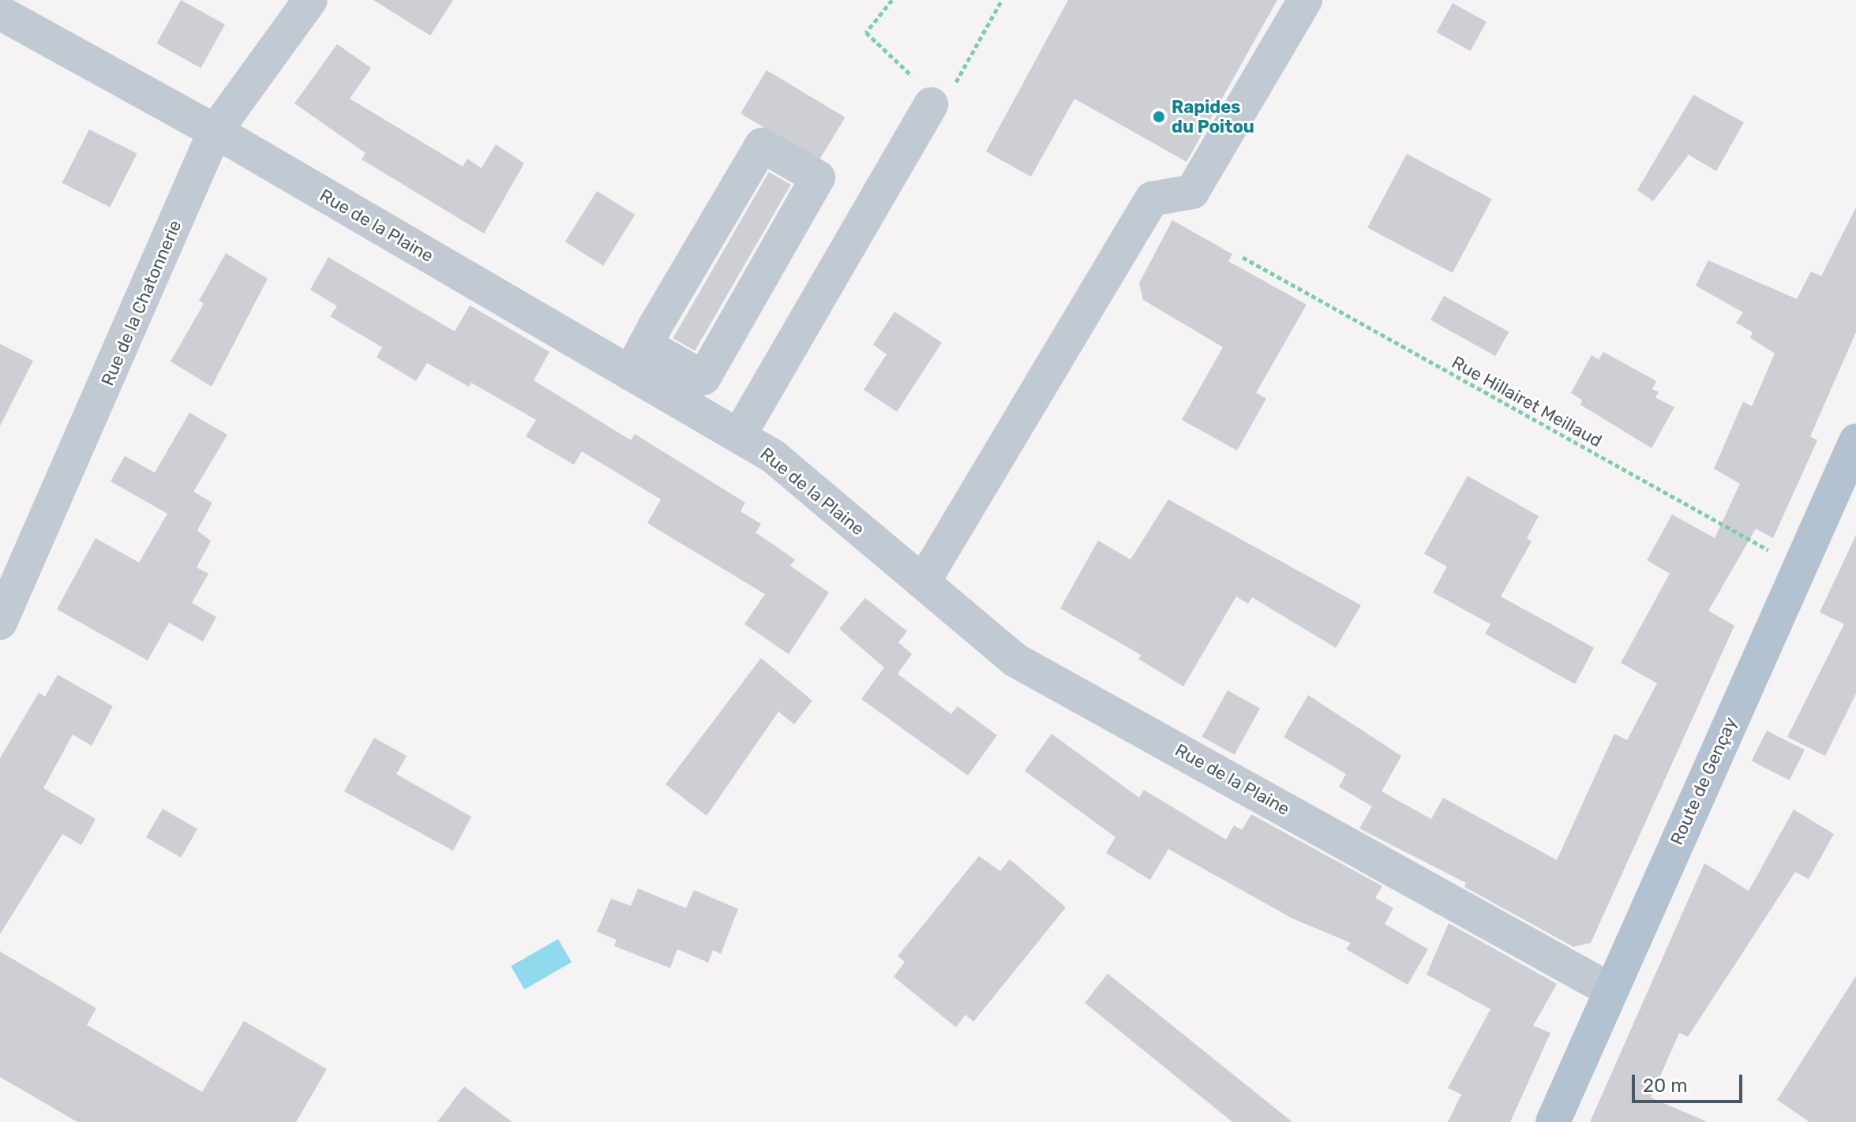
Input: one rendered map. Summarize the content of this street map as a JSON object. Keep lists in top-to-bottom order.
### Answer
{
  "streets": {
    "main road": ["Route de Gençay"],
    "street": ["Rue de la Plaine", "Rue de la Chatonnerie"],
    "path": ["Rue Hillairet Meillaud"]
  },
  "crossings": [
    ["Rue de la Plaine", "Rue de la Chatonnerie"],
    ["Rue de la Plaine", "Route de Gençay"],
    ["Rue Hillairet Meillaud", "Route de Gençay"]
  ],
  "places": ["Rapides du Poitou"],
  "scale_bar": "20 m"
}
